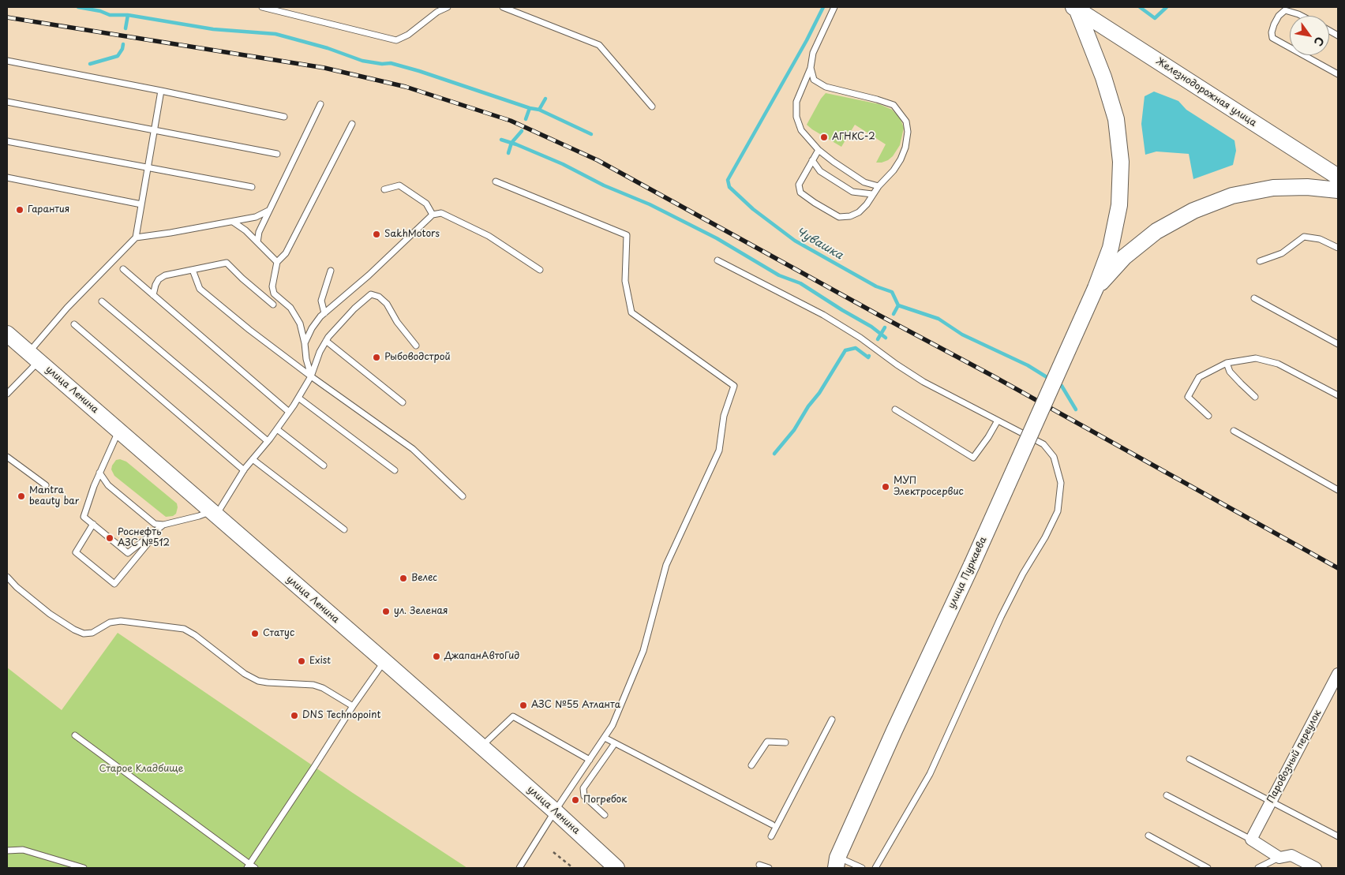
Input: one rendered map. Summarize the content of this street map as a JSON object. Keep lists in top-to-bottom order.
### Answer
{
  "streets": {
    "main road": ["Железнодорожная улица", "улица Ленина", "улица Пуркаева"],
    "street": ["Паровозный переулок"]
  },
  "water": ["Чувашка"],
  "parks": ["Старое Кладбище"],
  "places": [
    "АГНКС-2",
    "Гарантия",
    "SakhMotors",
    "Рыбоводстрой",
    "МУП Электросервис",
    "Mantra beauty bar",
    "Роснефть АЗС №512",
    "Велес",
    "ул. Зеленая",
    "Статус",
    "ДжапанАвтоГид",
    "Exist",
    "АЗС №55 Атланта",
    "DNS Technopoint",
    "Погребок"
  ],
  "north": "bottom right"
}
